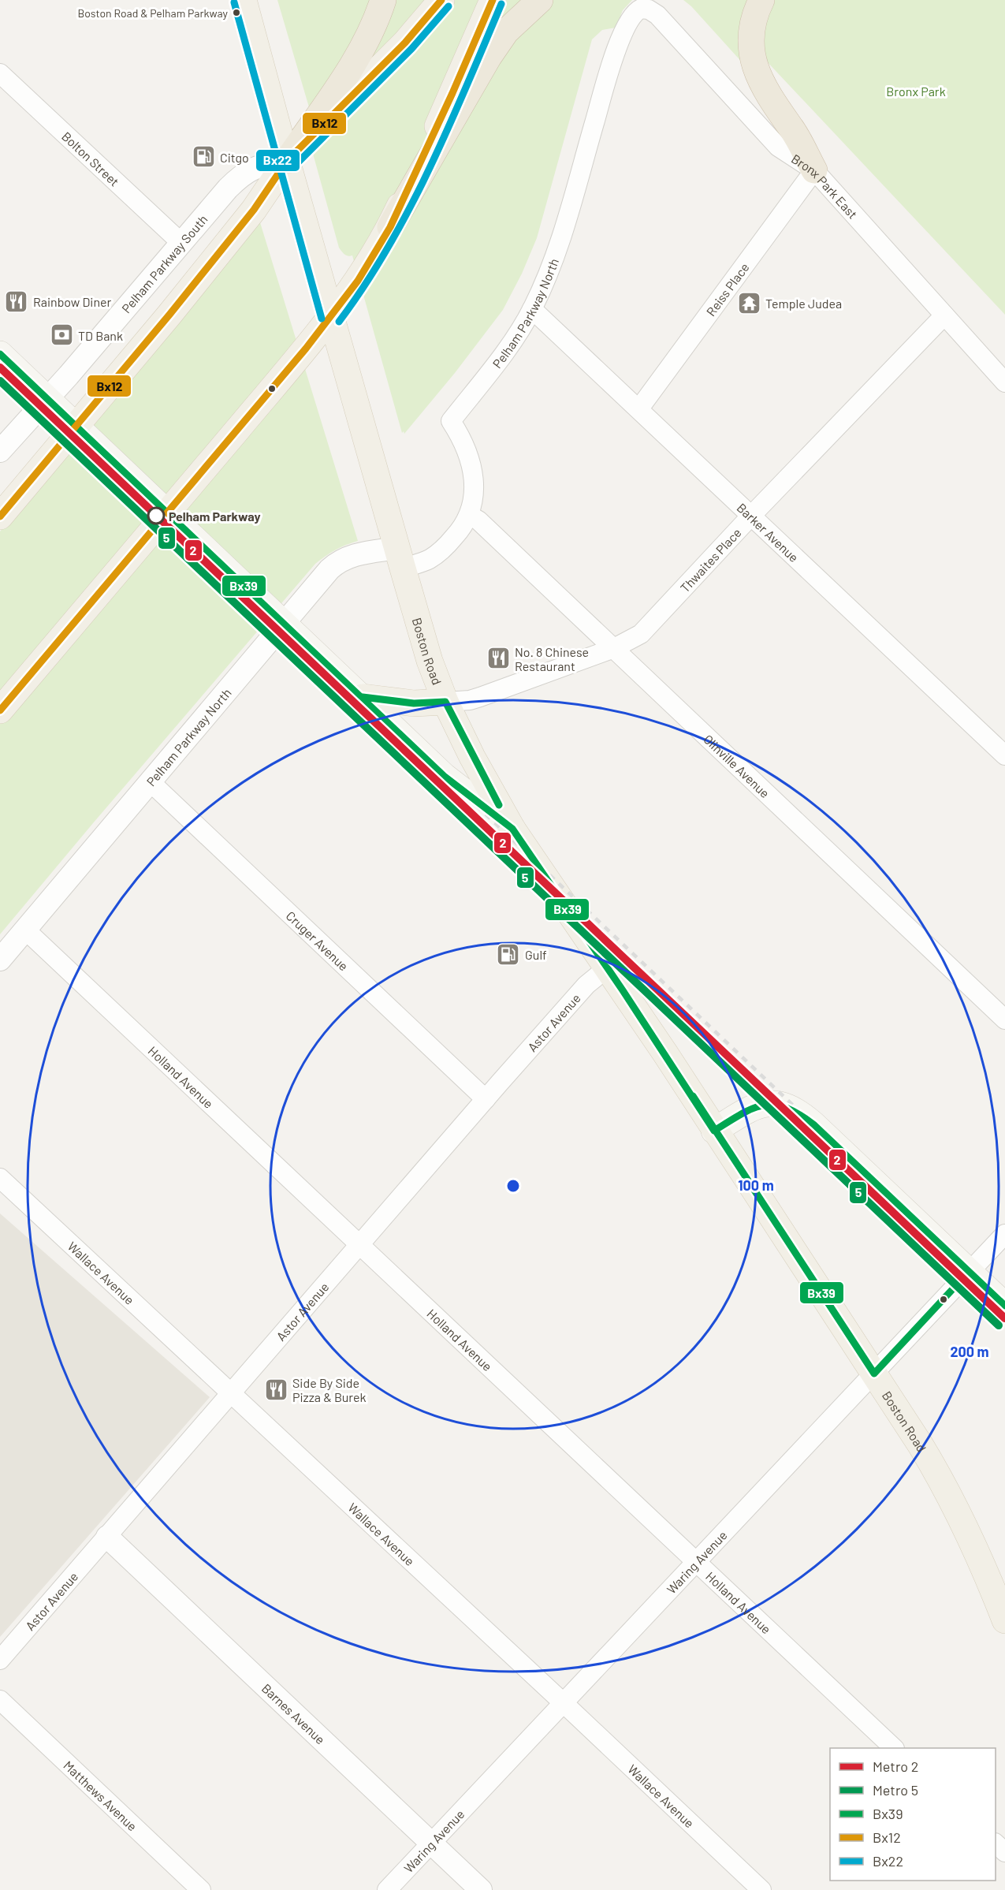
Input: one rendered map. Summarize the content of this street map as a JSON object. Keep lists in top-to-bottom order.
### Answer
{
  "streets": {
    "main road": ["Boston Road"],
    "street": [
      "Bolton Street",
      "Bronx Park East",
      "Pelham Parkway South",
      "Reiss Place",
      "Pelham Parkway North",
      "Barker Avenue",
      "Thwaites Place",
      "Olinville Avenue",
      "Cruger Avenue",
      "Astor Avenue",
      "Holland Avenue",
      "Wallace Avenue",
      "Waring Avenue",
      "Barnes Avenue",
      "Matthews Avenue"
    ]
  },
  "crossings": [
    ["Bolton Street", "Pelham Parkway South"],
    ["Bronx Park East", "Reiss Place"],
    ["Bronx Park East", "Pelham Parkway North"],
    ["Bronx Park East", "Thwaites Place"],
    ["Pelham Parkway South", "Boston Road"],
    ["Reiss Place", "Barker Avenue"],
    ["Pelham Parkway North", "Barker Avenue"],
    ["Pelham Parkway North", "Boston Road"],
    ["Pelham Parkway North", "Olinville Avenue"],
    ["Pelham Parkway North", "Cruger Avenue"],
    ["Pelham Parkway North", "Holland Avenue"],
    ["Barker Avenue", "Thwaites Place"],
    ["Thwaites Place", "Boston Road"],
    ["Thwaites Place", "Olinville Avenue"],
    ["Boston Road", "Astor Avenue"],
    ["Boston Road", "Waring Avenue"],
    ["Cruger Avenue", "Astor Avenue"],
    ["Astor Avenue", "Holland Avenue"],
    ["Astor Avenue", "Wallace Avenue"],
    ["Astor Avenue", "Barnes Avenue"],
    ["Holland Avenue", "Waring Avenue"],
    ["Wallace Avenue", "Waring Avenue"],
    ["Waring Avenue", "Barnes Avenue"]
  ],
  "parks": ["Bronx Park"],
  "places": {
    "other": ["Boston Road & Pelham Parkway", "Pelham Parkway"],
    "fuel station": ["Citgo", "Gulf"],
    "restaurant": ["Rainbow Diner", "No. 8 Chinese Restaurant", "Side By Side Pizza & Burek"],
    "temple": ["Temple Judea"],
    "bank": ["TD Bank"]
  },
  "lines": [
    "transit line Bx12",
    "transit line Bx22",
    "transit line Bx39",
    "metro line 2",
    "metro line 5"
  ],
  "legend": [
    "Metro 2",
    "Metro 5",
    "Bx39",
    "Bx12",
    "Bx22"
  ],
  "rings": ["100 m", "200 m"]
}
